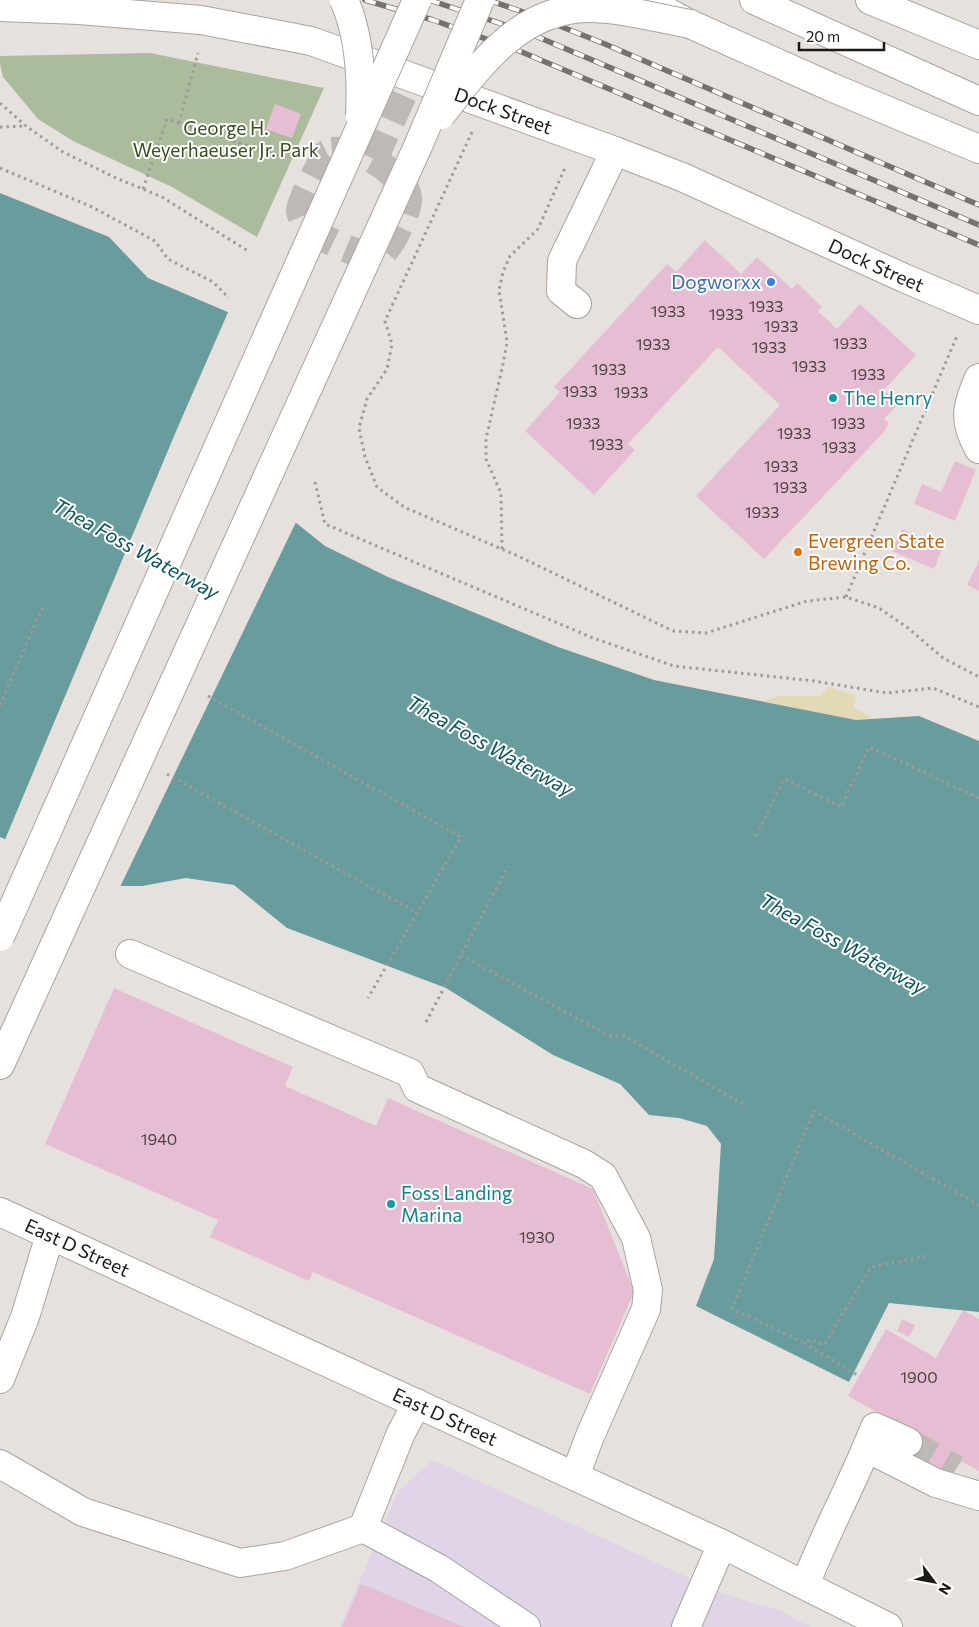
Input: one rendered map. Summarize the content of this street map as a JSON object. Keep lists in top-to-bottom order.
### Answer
{
  "streets": {
    "main road": ["Dock Street", "East D Street"]
  },
  "water": ["Thea Foss Waterway"],
  "parks": ["George H. Weyerhaeuser Jr. Park"],
  "places": [
    "Dogworxx",
    "The Henry",
    "Evergreen State Brewing Co.",
    "Foss Landing Marina"
  ],
  "house_numbers": [
    "1933",
    "1933",
    "1933",
    "1933",
    "1933",
    "1933",
    "1933",
    "1933",
    "1933",
    "1933",
    "1933",
    "1933",
    "1933",
    "1933",
    "1933",
    "1933",
    "1933",
    "1933",
    "1933",
    "1933",
    "1940",
    "1930",
    "1900"
  ],
  "scale_bar": "20 m",
  "north": "bottom right"
}
